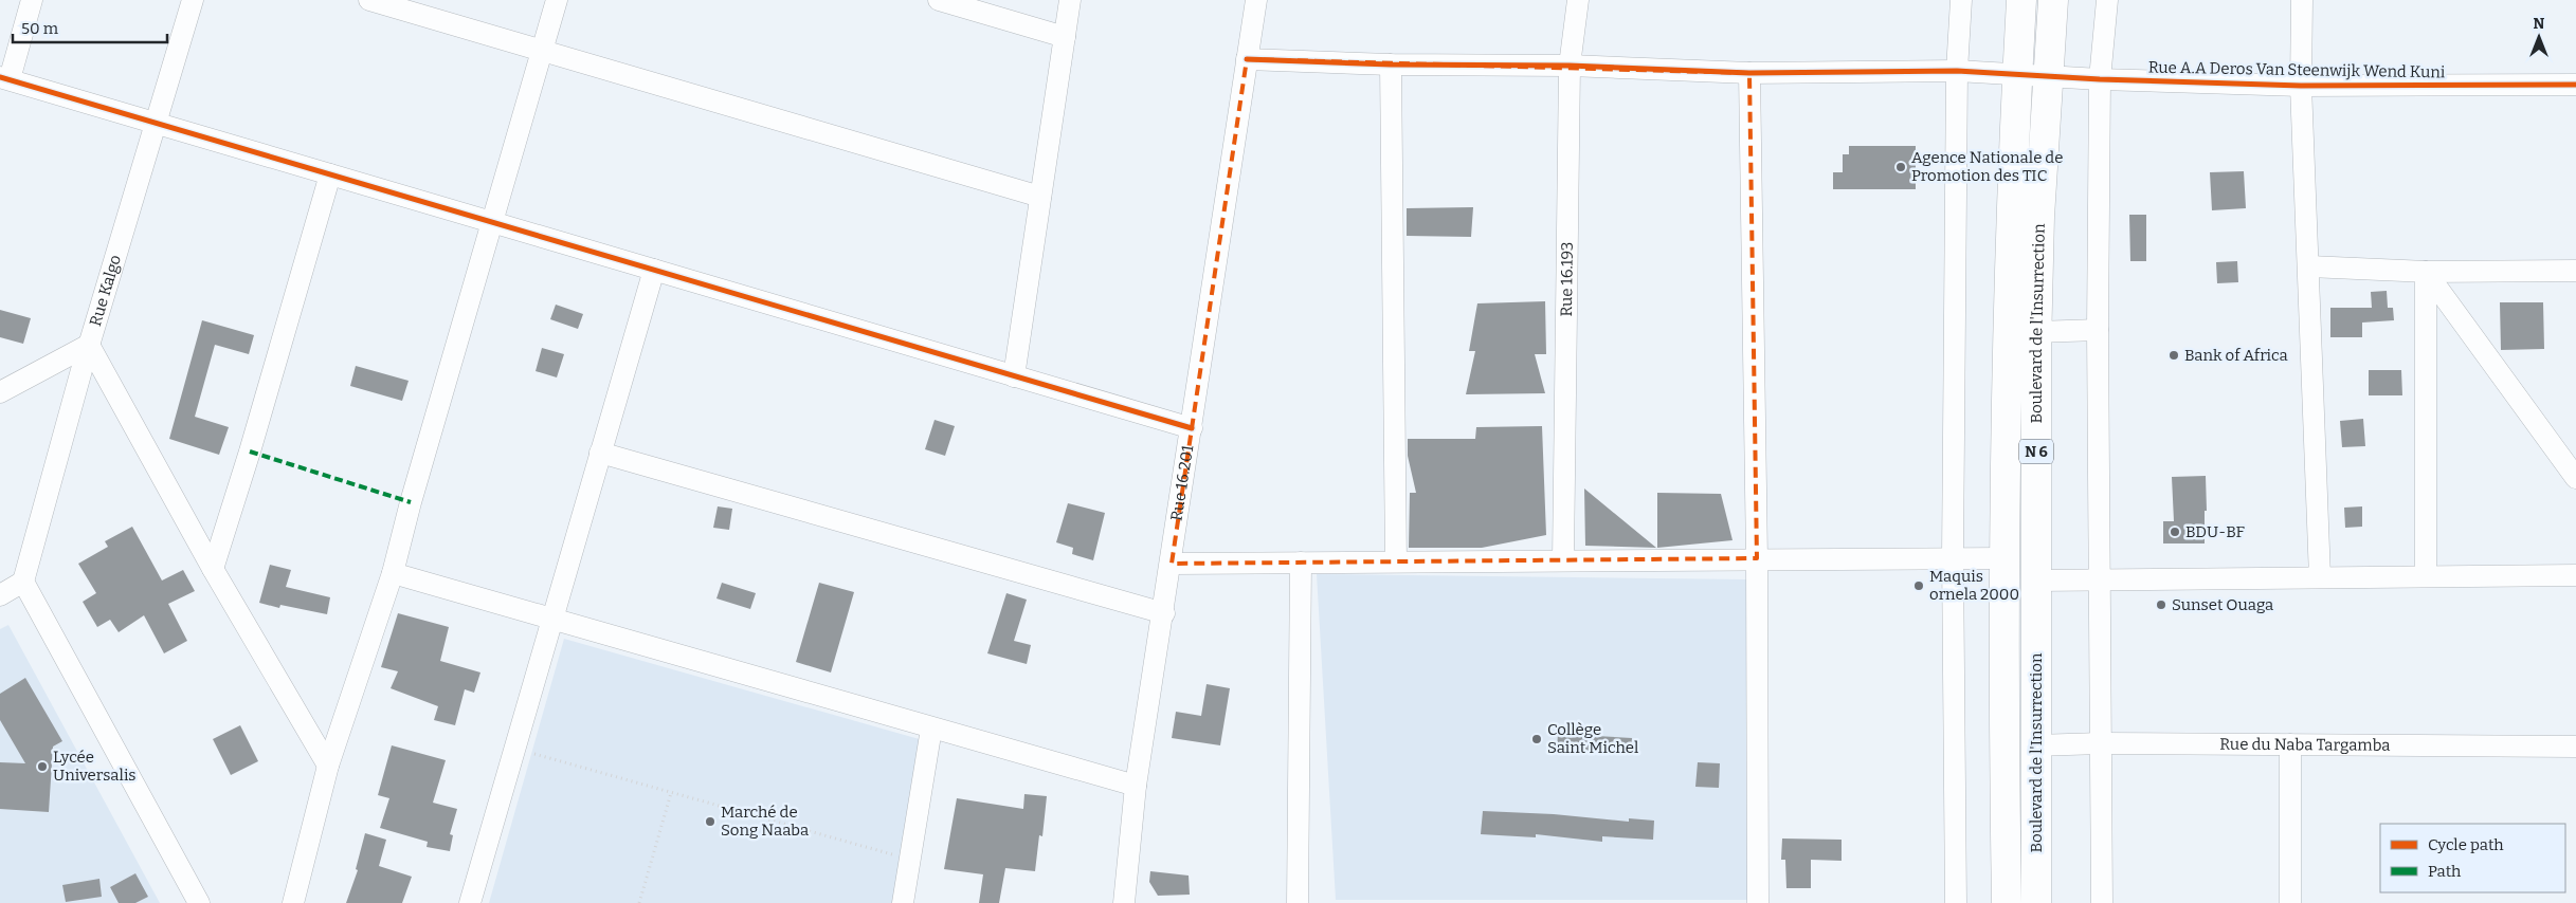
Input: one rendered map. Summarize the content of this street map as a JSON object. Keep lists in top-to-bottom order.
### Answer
{
  "streets": {
    "main road": ["Boulevard de l'Insurrection", "N 6"],
    "street": [
      "Rue A.A Deros Van Steenwijk Wend Kuni",
      "Rue 16.193",
      "Rue Kalgo",
      "Rue 16.201",
      "Rue du Naba Targamba"
    ]
  },
  "crossings": [
    ["Rue A.A Deros Van Steenwijk Wend Kuni", "Rue 16.193"],
    ["Rue A.A Deros Van Steenwijk Wend Kuni", "Boulevard de l'Insurrection"],
    ["Rue A.A Deros Van Steenwijk Wend Kuni", "Rue 16.201"],
    ["Boulevard de l'Insurrection", "Rue du Naba Targamba"]
  ],
  "places": [
    "Agence Nationale de Promotion des TIC",
    "Bank of Africa",
    "BDU-BF",
    "Maquis ornela 2000",
    "Sunset Ouaga",
    "Collège Saint Michel",
    "Lycée Universalis",
    "Marché de Song Naaba"
  ],
  "legend": ["Cycle path", "Path"],
  "scale_bar": "50 m",
  "north": "top"
}
